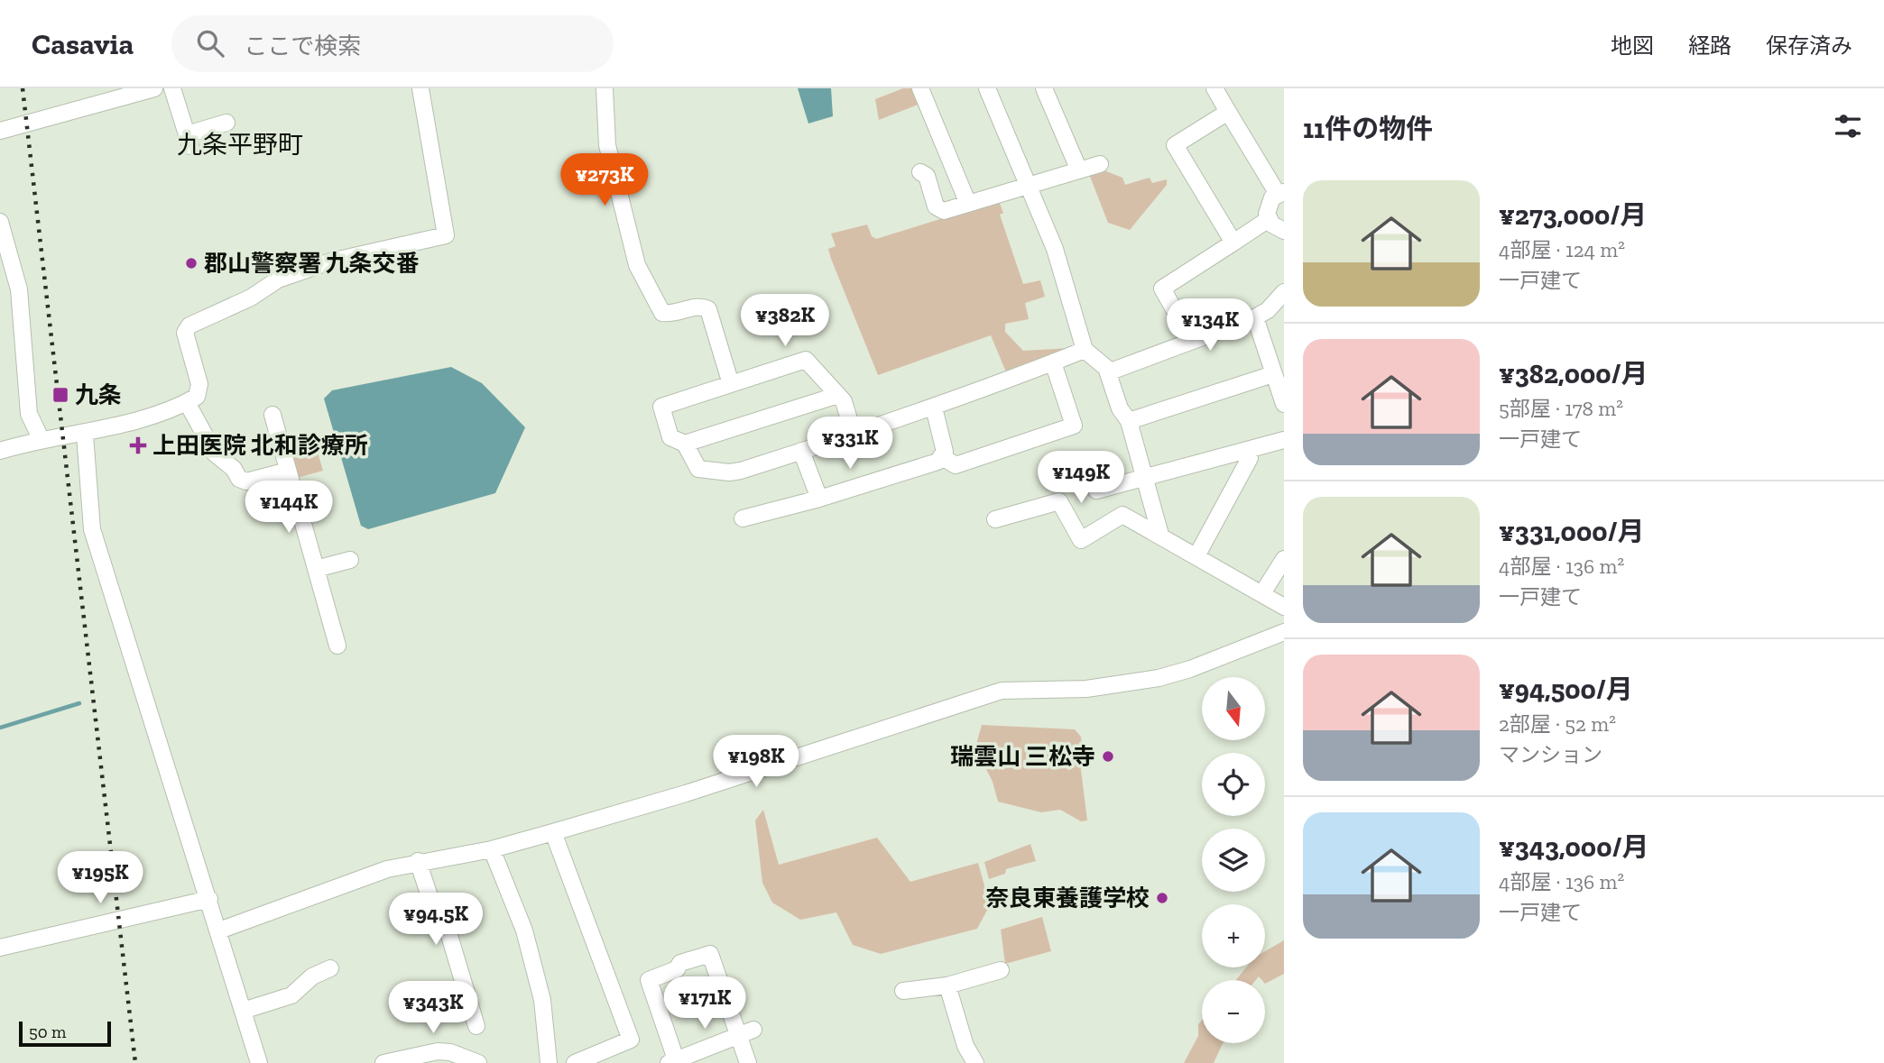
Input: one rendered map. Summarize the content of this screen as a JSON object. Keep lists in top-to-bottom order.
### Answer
{
  "districts": ["九条平野町"],
  "places": {
    "other": ["郡山警察署 九条交番", "瑞雲山 三松寺", "奈良東養護学校"],
    "transit": ["九条"],
    "health": ["上田医院 北和診療所"]
  },
  "scale_bar": "50 m",
  "north": "bottom",
  "page": {
    "header": "Casavia",
    "search": "ここで検索",
    "nav": ["地図", "経路", "保存済み"],
    "heading": "11件の物件",
    "price": [
      "¥273K",
      "¥382K",
      "¥134K",
      "¥331K",
      "¥149K",
      "¥144K",
      "¥198K",
      "¥195K",
      "¥94.5K",
      "¥171K",
      "¥343K"
    ],
    "list": [
      {
        "name": "¥273,000/月",
        "note": "4部屋 · 124 m² · 一戸建て"
      },
      {
        "name": "¥382,000/月",
        "note": "5部屋 · 178 m² · 一戸建て"
      },
      {
        "name": "¥331,000/月",
        "note": "4部屋 · 136 m² · 一戸建て"
      },
      {
        "name": "¥94,500/月",
        "note": "2部屋 · 52 m² · マンション"
      },
      {
        "name": "¥343,000/月",
        "note": "4部屋 · 136 m² · 一戸建て"
      }
    ],
    "map_buttons": ["+", "−"],
    "scale": "50 m"
  }
}
